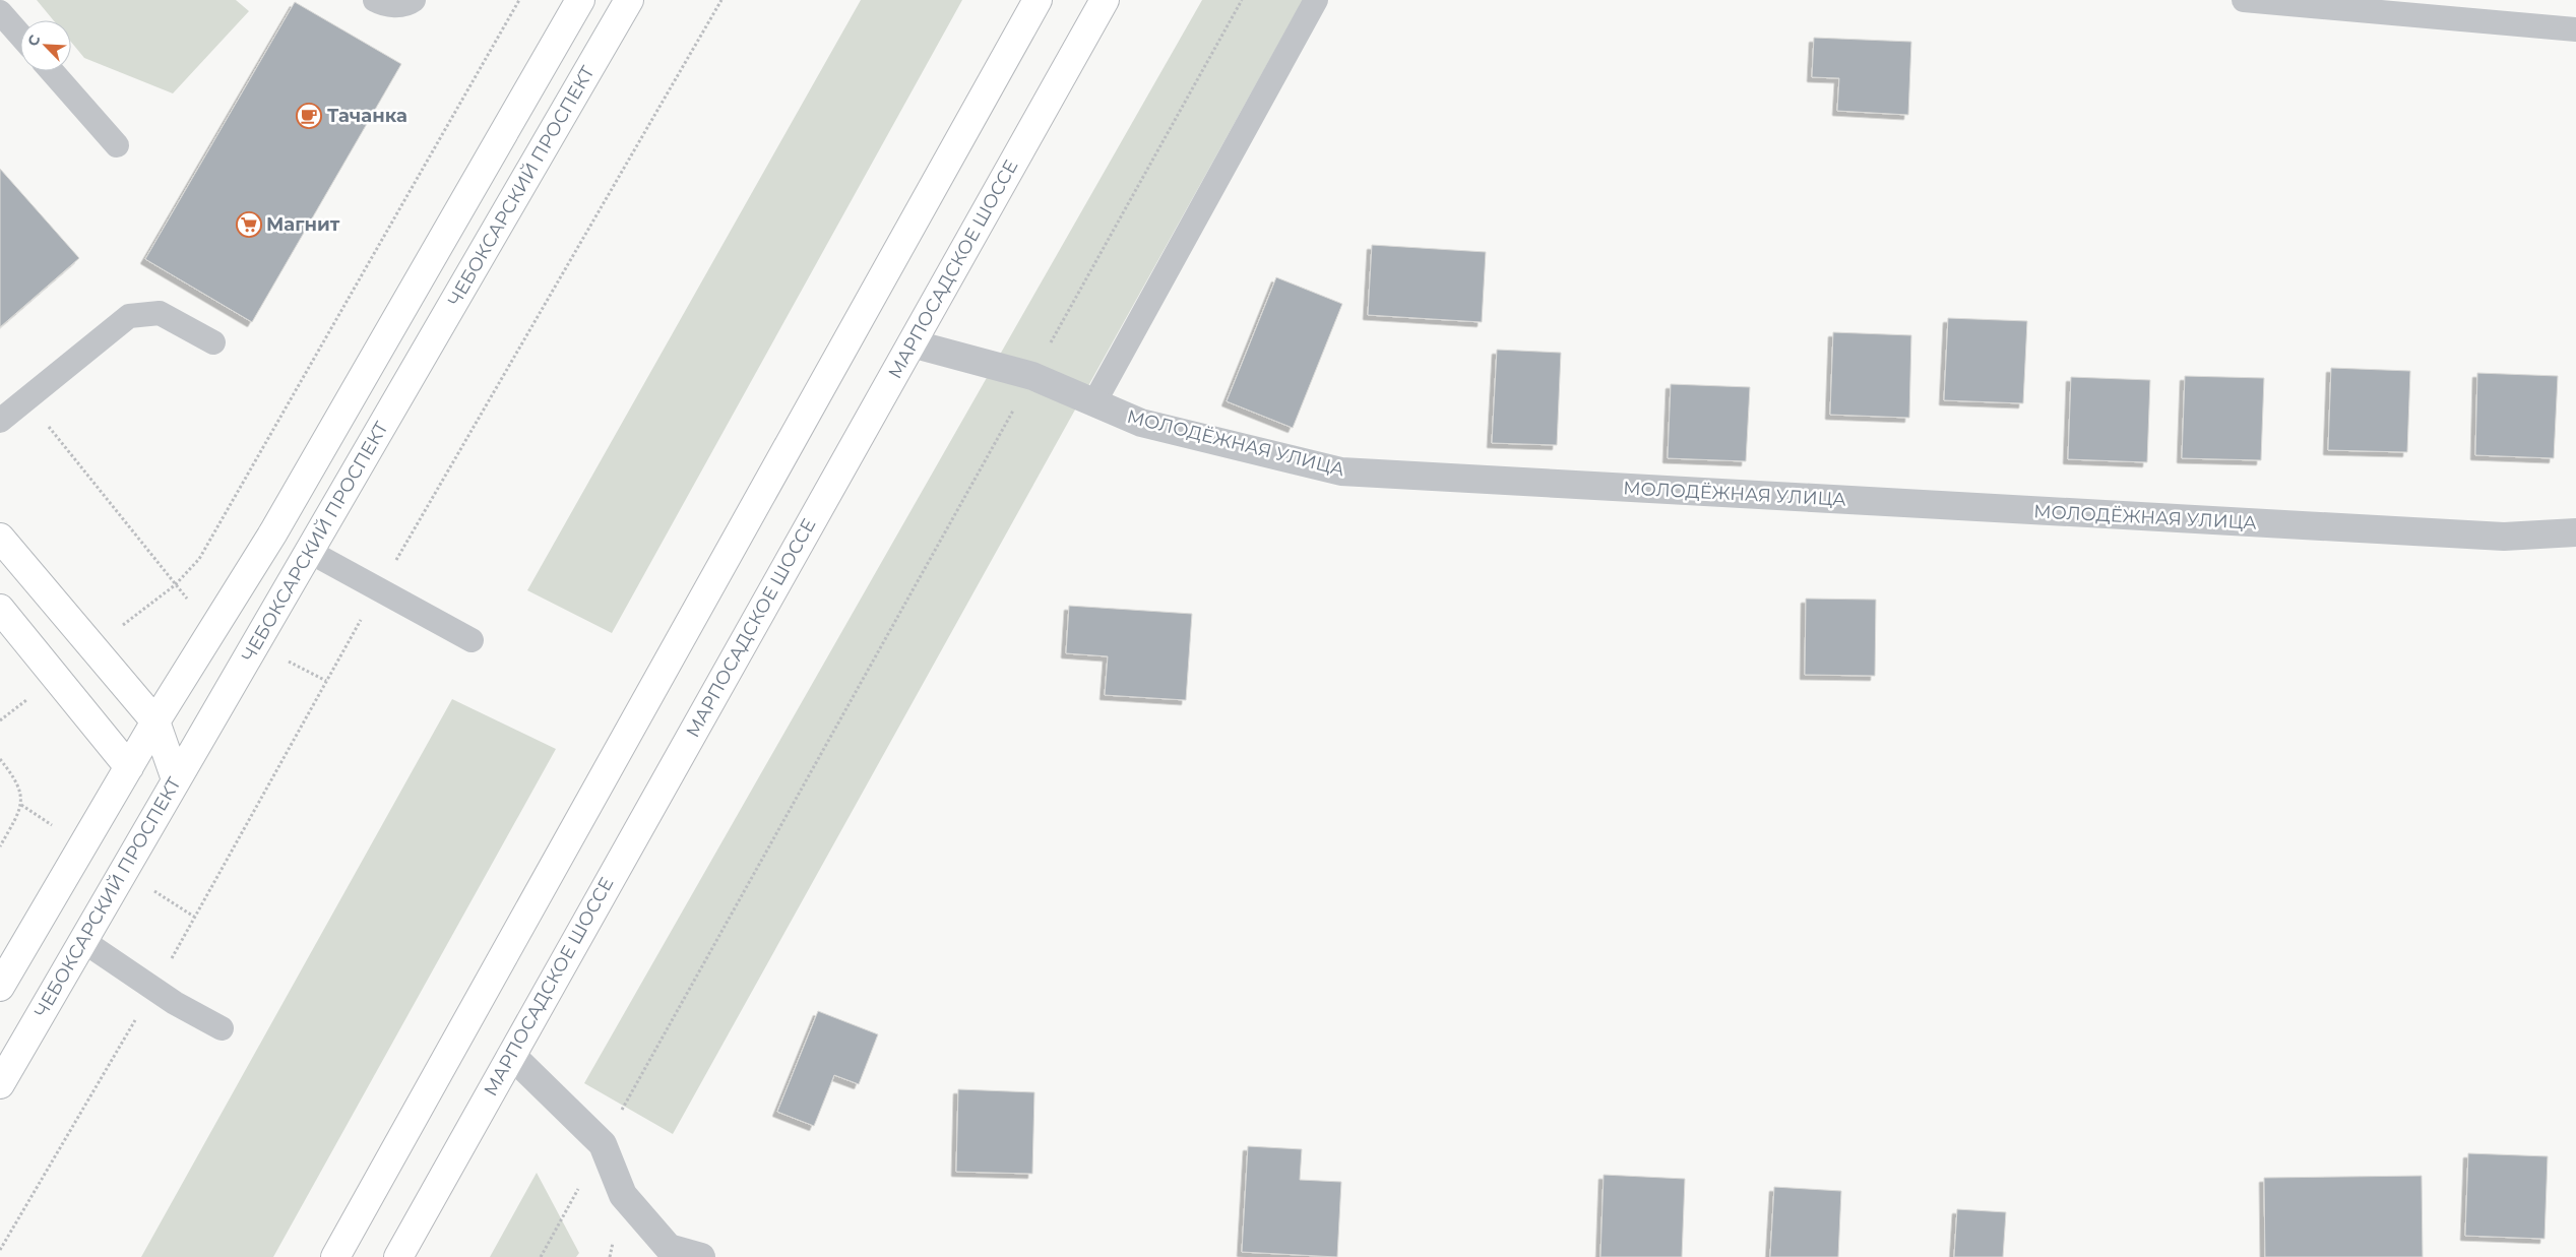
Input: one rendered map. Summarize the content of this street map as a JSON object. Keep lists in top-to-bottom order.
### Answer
{
  "streets": {
    "street": ["ЧЕБОКСАРСКИЙ ПРОСПЕКТ", "МАРПОСАДСКОЕ ШОССЕ", "МОЛОДЁЖНАЯ УЛИЦА"]
  },
  "crossings": [
    ["МАРПОСАДСКОЕ ШОССЕ", "МОЛОДЁЖНАЯ УЛИЦА"]
  ],
  "places": {
    "cafe": ["Тачанка"],
    "supermarket": ["Магнит"]
  },
  "north": "top left"
}
